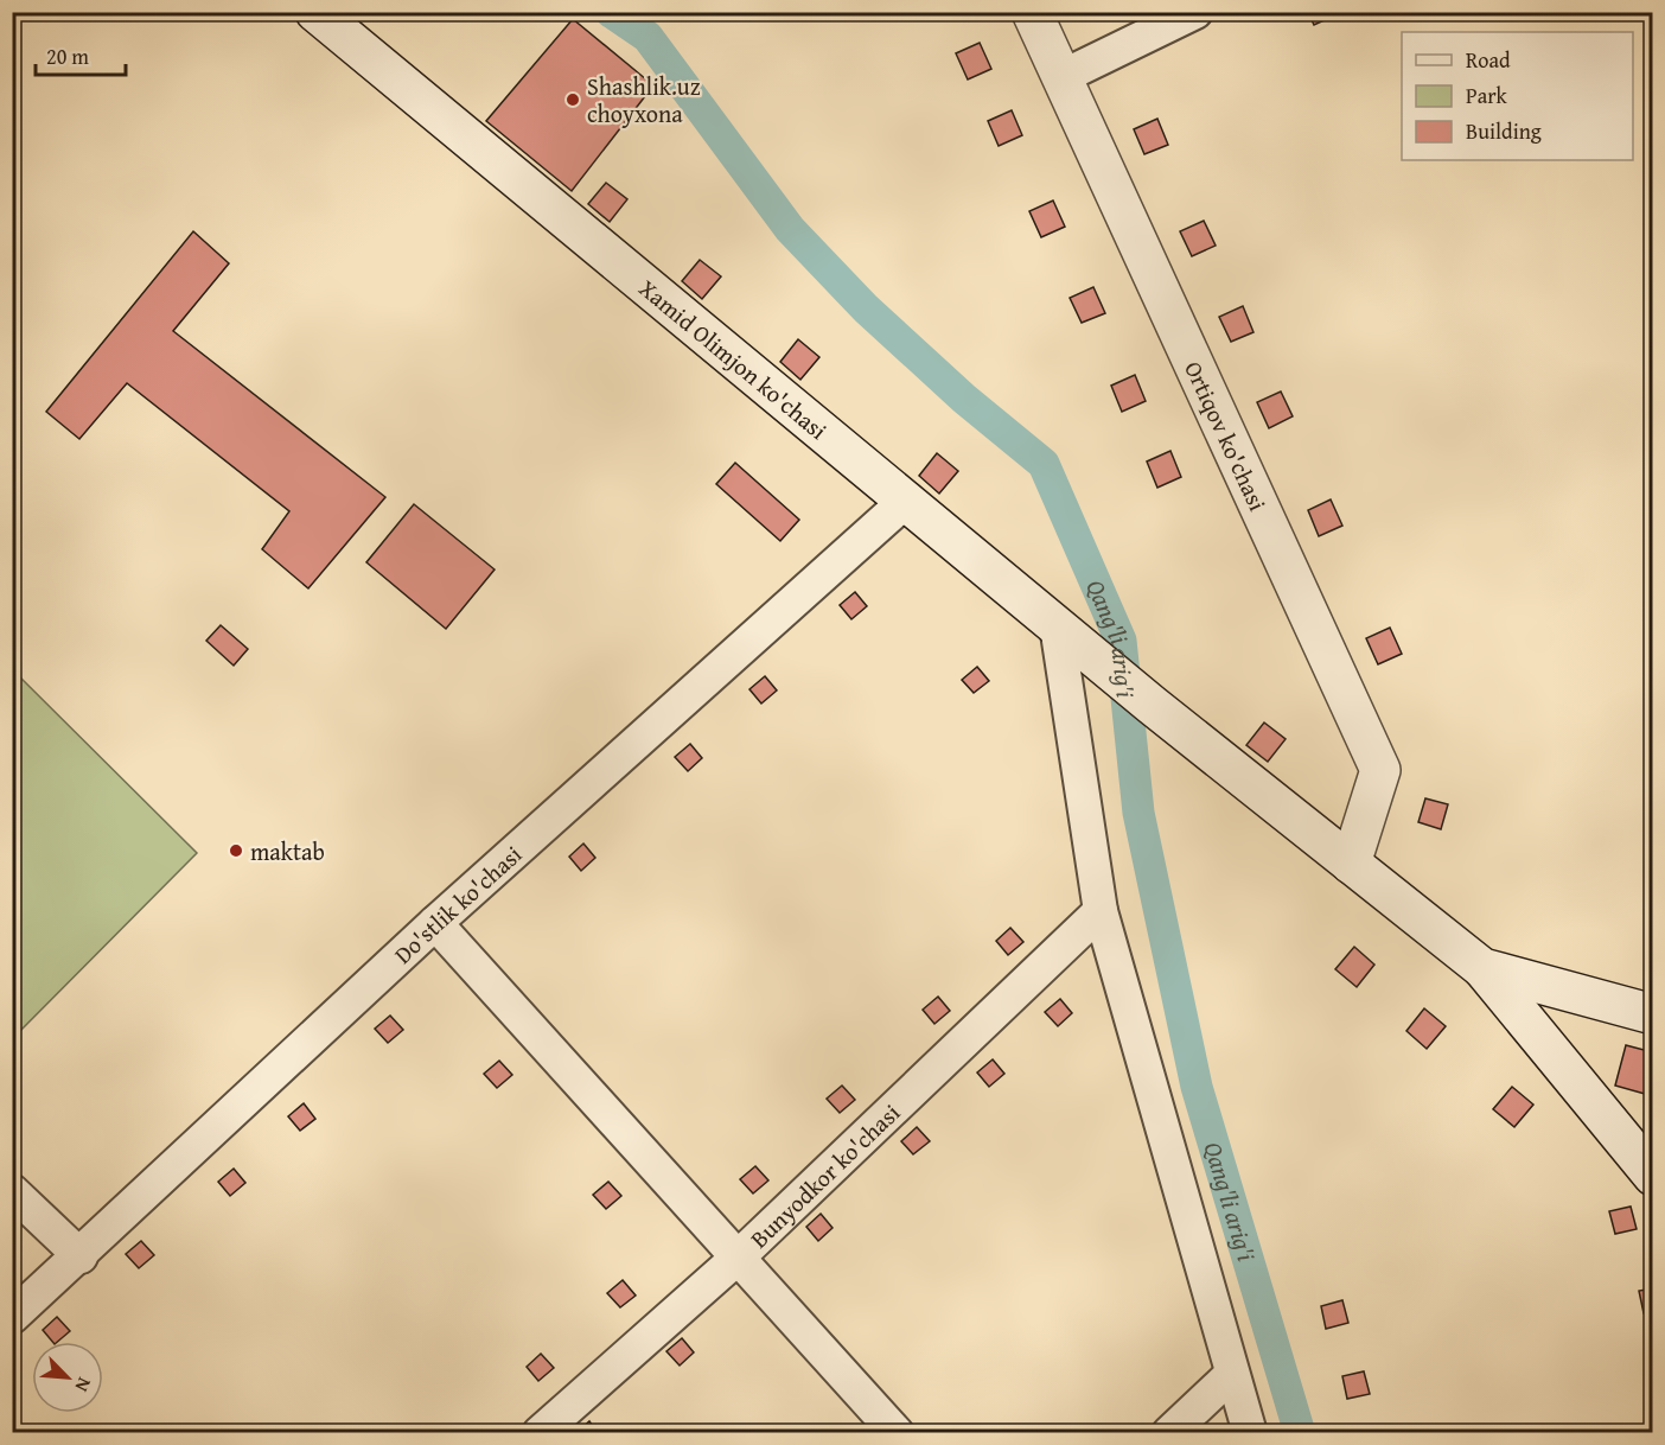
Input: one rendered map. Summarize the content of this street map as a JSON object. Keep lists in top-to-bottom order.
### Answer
{
  "streets": {
    "main road": ["Xamid Olimjon ko'chasi", "Ortiqov ko'chasi"],
    "street": ["Do'stlik ko'chasi", "Bunyodkor ko'chasi"]
  },
  "crossings": [
    ["Xamid Olimjon ko'chasi", "Ortiqov ko'chasi"],
    ["Xamid Olimjon ko'chasi", "Do'stlik ko'chasi"]
  ],
  "water": ["Qang'li arig'i"],
  "places": ["Shashlik.uz choyxona", "maktab"],
  "legend": ["Road", "Park", "Building"],
  "scale_bar": "20 m",
  "north": "bottom right"
}
